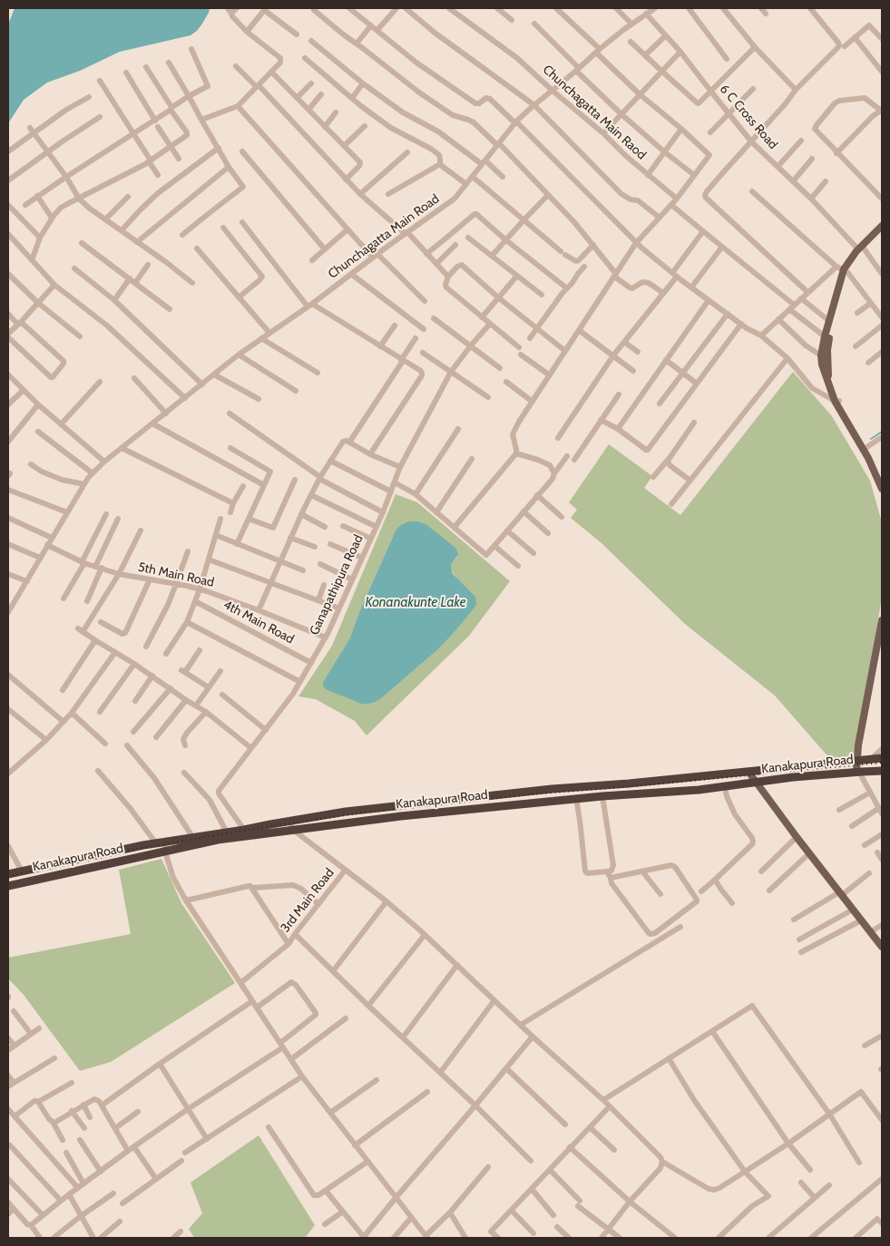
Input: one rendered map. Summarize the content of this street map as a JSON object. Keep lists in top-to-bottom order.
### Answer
{
  "streets": {
    "highway": ["Kanakapura Road"],
    "street": [
      "Chunchagatta Main Raod",
      "6 C Cross Road",
      "Chunchagatta Main Road",
      "5th Main Road",
      "Ganapathipura Road",
      "4th Main Road",
      "3rd Main Road"
    ]
  },
  "crossings": [
    ["Chunchagatta Main Raod", "Chunchagatta Main Road"],
    ["6 C Cross Road", "Chunchagatta Main Road"],
    ["Chunchagatta Main Road", "5th Main Road"],
    ["5th Main Road", "Ganapathipura Road"],
    ["Ganapathipura Road", "4th Main Road"],
    ["Ganapathipura Road", "Kanakapura Road"]
  ],
  "water": ["Konanakunte Lake"]
}
